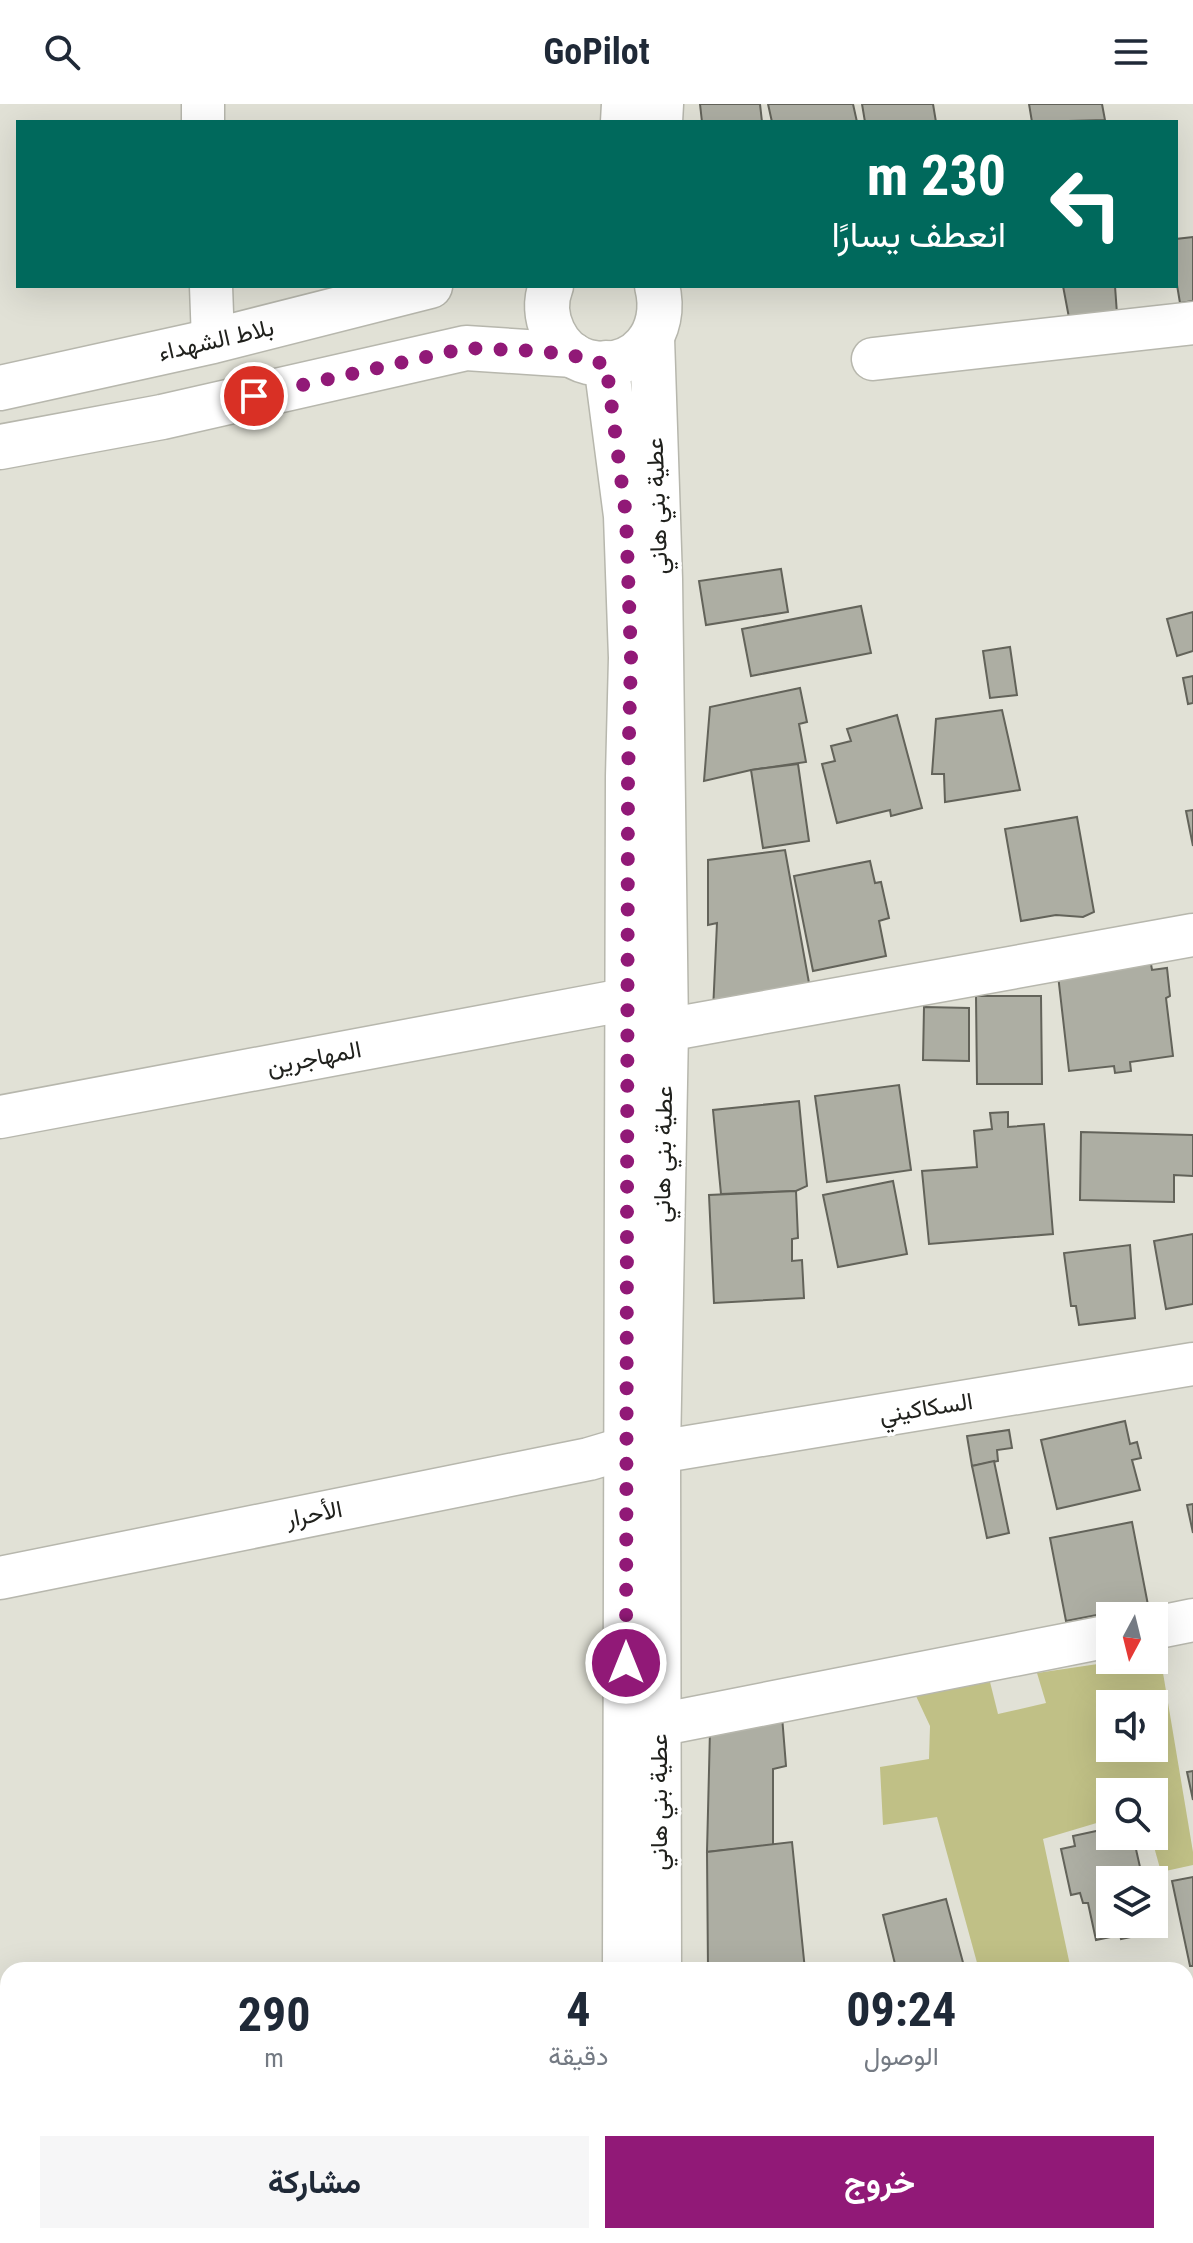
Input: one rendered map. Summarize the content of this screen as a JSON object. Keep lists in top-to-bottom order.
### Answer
{
  "streets": {
    "main road": ["بلاط الشهداء", "عطية بني هاني"],
    "street": ["المهاجرين", "السكاكيني", "الأحرار"]
  },
  "crossings": [
    ["عطية بني هاني", "السكاكيني"],
    ["عطية بني هاني", "الأحرار"],
    ["السكاكيني", "الأحرار"]
  ],
  "north": "bottom",
  "page": {
    "header": "GoPilot",
    "turn": ["230 m", "انعطف يسارًا"],
    "eta": [
      "09:24",
      "الوصول",
      "4",
      "دقيقة",
      "290",
      "m"
    ],
    "buttons": ["خروج", "مشاركة"]
  }
}
